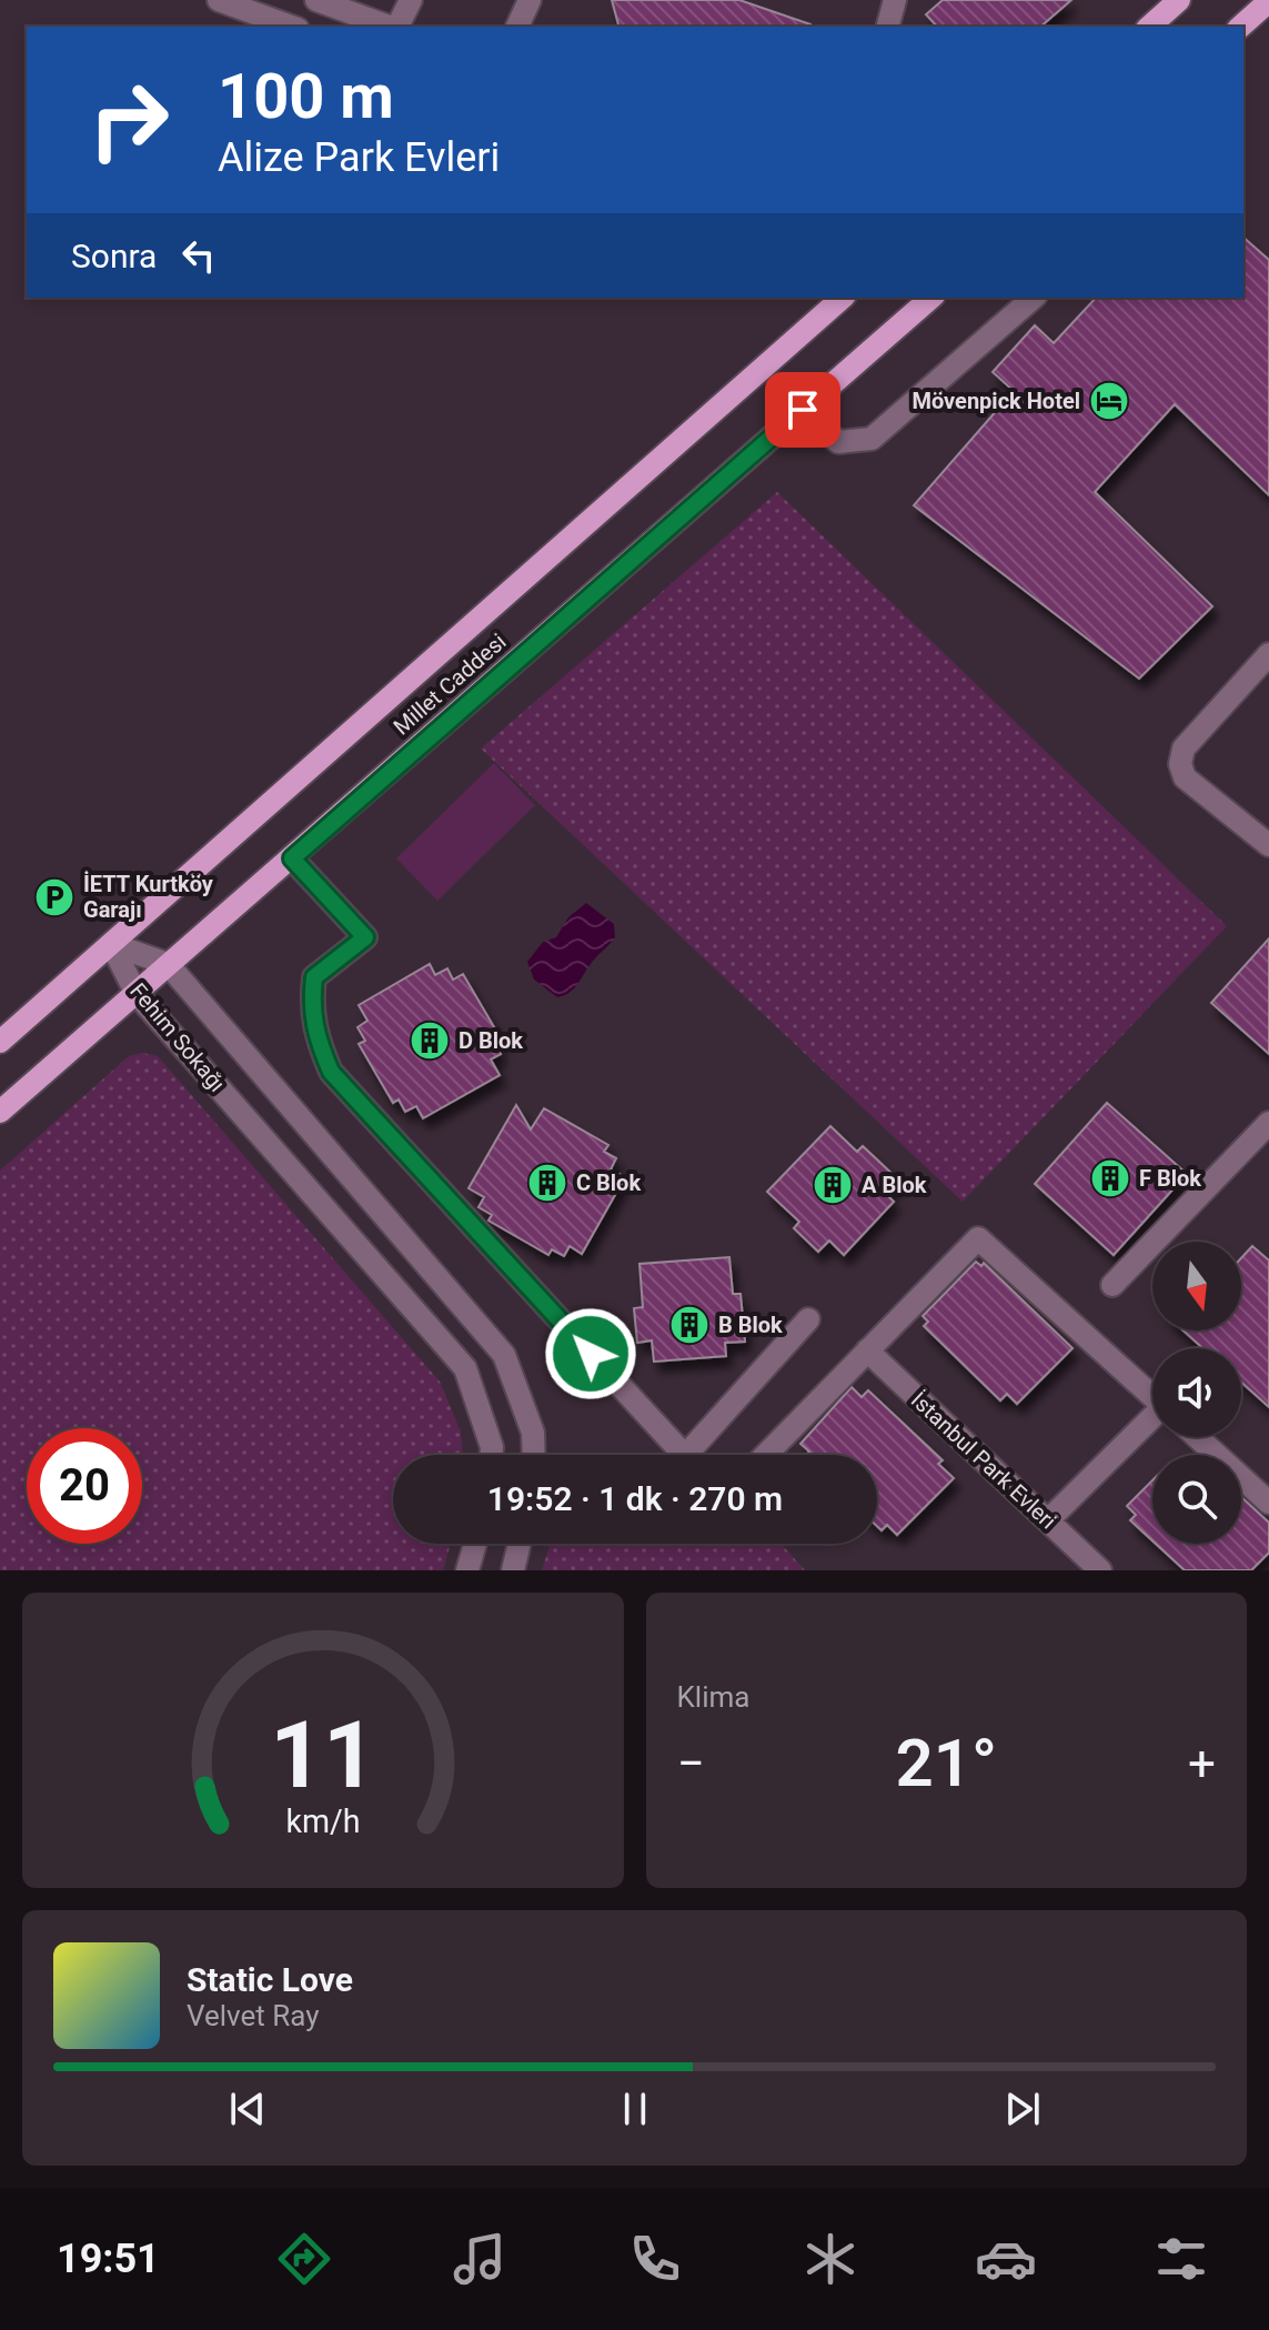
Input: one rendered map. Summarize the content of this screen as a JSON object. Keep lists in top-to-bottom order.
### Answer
{
  "streets": {
    "main road": ["Millet Caddesi"],
    "street": ["Fehim Sokağı", "İstanbul Park Evleri"]
  },
  "crossings": [
    ["Millet Caddesi", "Fehim Sokağı"]
  ],
  "places": {
    "hotel": ["Mövenpick Hotel"],
    "parking": ["İETT Kurtköy Garajı"],
    "building": [
      "D Blok",
      "F Blok",
      "C Blok",
      "A Blok",
      "B Blok"
    ]
  },
  "north": "bottom",
  "page": {
    "turn": ["100 m", "Alize Park Evleri"],
    "then": "Sonra",
    "limit": "20",
    "trip": "19:52 · 1 dk · 270 m",
    "tile": "Klima",
    "heat": ["−", "21°", "+"],
    "song": ["Static Love", "Velvet Ray"],
    "tabs": "19:51",
    "gauge": ["11", "km/h"]
  }
}
